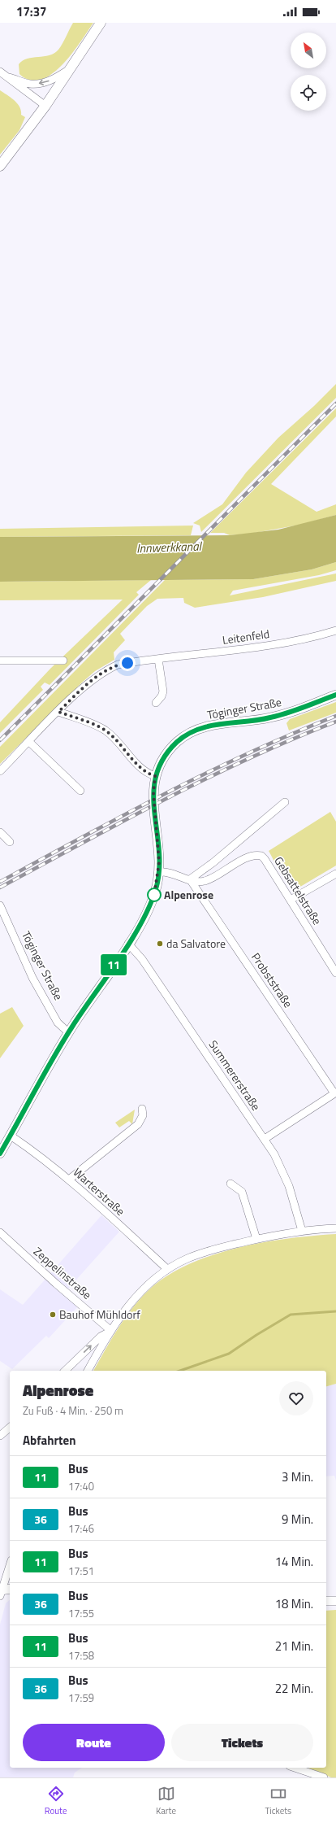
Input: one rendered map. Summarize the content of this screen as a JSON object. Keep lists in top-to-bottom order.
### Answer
{
  "streets": {
    "street": [
      "Leitenfeld",
      "Töginger Straße",
      "Gebsattelstraße",
      "Probststraße",
      "Summererstraße",
      "Warterstraße",
      "Zeppelinstraße"
    ]
  },
  "crossings": [
    ["Töginger Straße", "Summererstraße"],
    ["Töginger Straße", "Warterstraße"],
    ["Gebsattelstraße", "Probststraße"]
  ],
  "water": ["Innwerkkanal"],
  "places": ["Alpenrose", "da Salvatore", "Bauhof Mühldorf"],
  "lines": ["bus line 11"],
  "north": "top left",
  "page": {
    "status": "17:37",
    "on_map": "11",
    "heading": [
      ["Alpenrose", "Zu Fuß · 4 Min. · 250 m"],
      "Abfahrten"
    ],
    "list": [
      {
        "mark": "11",
        "name": "Bus",
        "note": "17:40",
        "value": "3 Min."
      },
      {
        "mark": "36",
        "name": "Bus",
        "note": "17:46",
        "value": "9 Min."
      },
      {
        "mark": "11",
        "name": "Bus",
        "note": "17:51",
        "value": "14 Min."
      },
      {
        "mark": "36",
        "name": "Bus",
        "note": "17:55",
        "value": "18 Min."
      },
      {
        "mark": "11",
        "name": "Bus",
        "note": "17:58",
        "value": "21 Min."
      },
      {
        "mark": "36",
        "name": "Bus",
        "note": "17:59",
        "value": "22 Min."
      }
    ],
    "buttons": ["Route", "Tickets"],
    "tabs": ["Route", "Karte", "Tickets"]
  }
}
